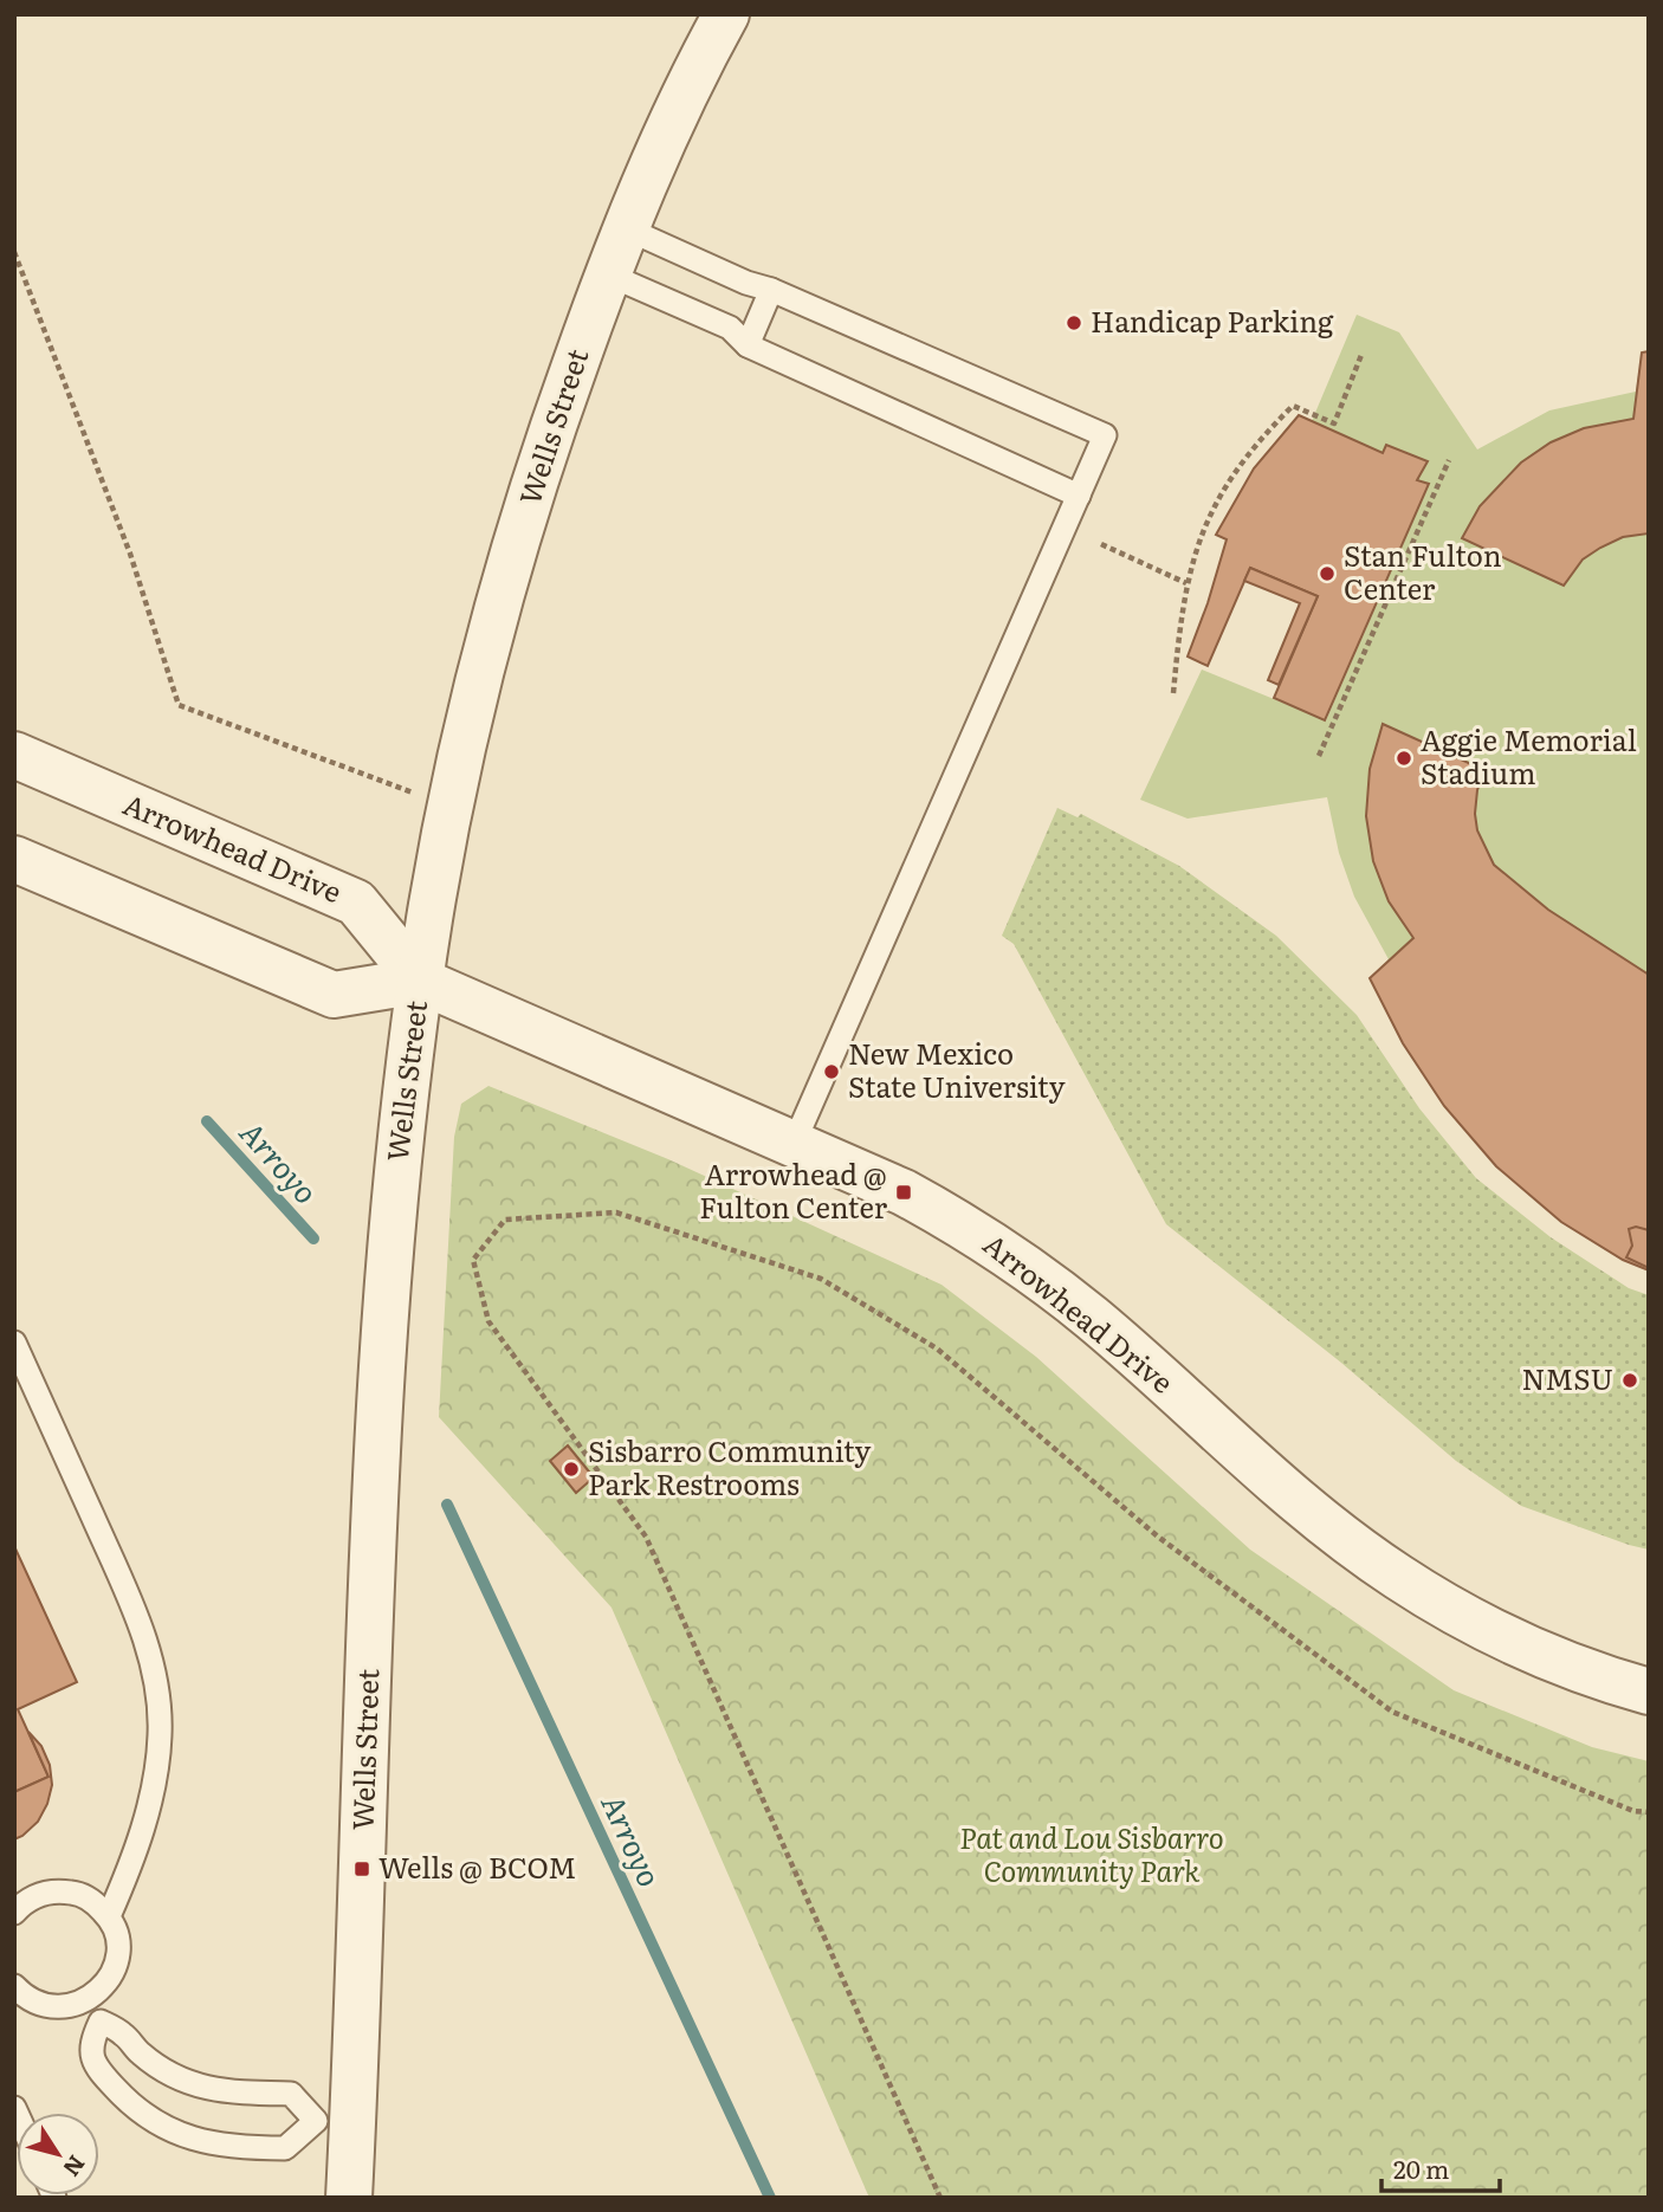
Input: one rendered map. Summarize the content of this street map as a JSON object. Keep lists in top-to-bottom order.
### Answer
{
  "streets": {
    "street": ["Wells Street", "Arrowhead Drive"]
  },
  "crossings": [
    ["Wells Street", "Arrowhead Drive"]
  ],
  "water": ["Arroyo"],
  "parks": ["Pat and Lou Sisbarro Community Park"],
  "places": {
    "other": [
      "Handicap Parking",
      "Stan Fulton Center",
      "Aggie Memorial Stadium",
      "New Mexico State University",
      "NMSU",
      "Sisbarro Community Park Restrooms"
    ],
    "transit": ["Arrowhead @ Fulton Center", "Wells @ BCOM"]
  },
  "scale_bar": "20 m",
  "north": "bottom right"
}
